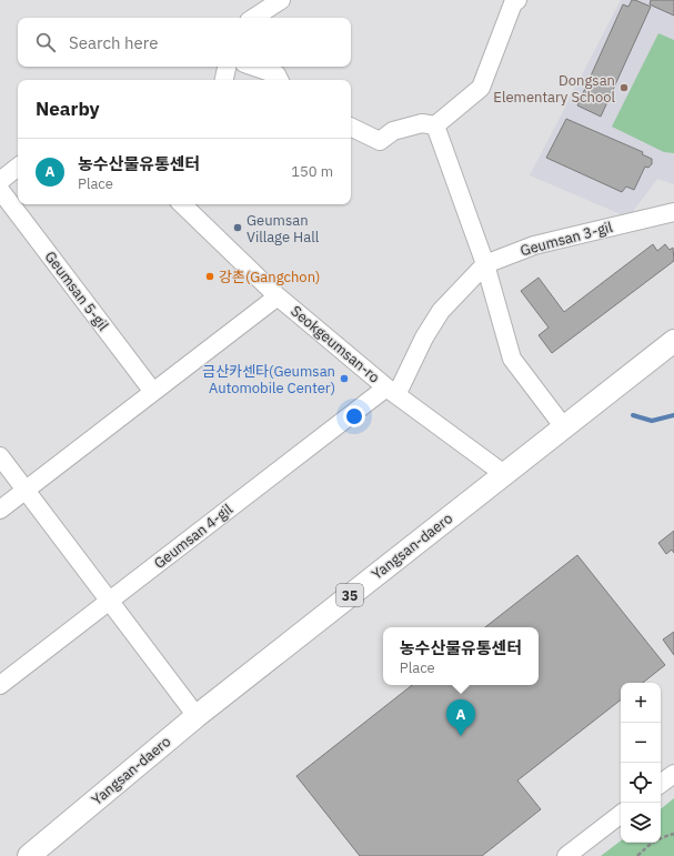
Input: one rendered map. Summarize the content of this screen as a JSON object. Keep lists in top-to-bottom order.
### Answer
{
  "streets": {
    "main road": ["Yangsan-daero", "35"],
    "street": [
      "Geumsan 3-gil",
      "Geumsan 5-gil",
      "Seokgeumsan-ro",
      "Geumsan 4-gil"
    ]
  },
  "crossings": [
    ["Geumsan 3-gil", "Seokgeumsan-ro"],
    ["Geumsan 3-gil", "Geumsan 4-gil"],
    ["Seokgeumsan-ro", "Geumsan 4-gil"],
    ["Seokgeumsan-ro", "Yangsan-daero"]
  ],
  "places": [
    "Dongsan Elementary School",
    "Geumsan Village Hall",
    "강촌(Gangchon)",
    "금산카센타(Geumsan Automobile Center)"
  ],
  "page": {
    "search": "Search here",
    "heading": "Nearby",
    "list": [
      {
        "mark": "A",
        "name": "농수산물유통센터",
        "note": "Place",
        "value": "150 m"
      }
    ],
    "popup": ["농수산물유통센터", "Place"],
    "map_buttons": ["+", "−"],
    "pins": "A"
  }
}
